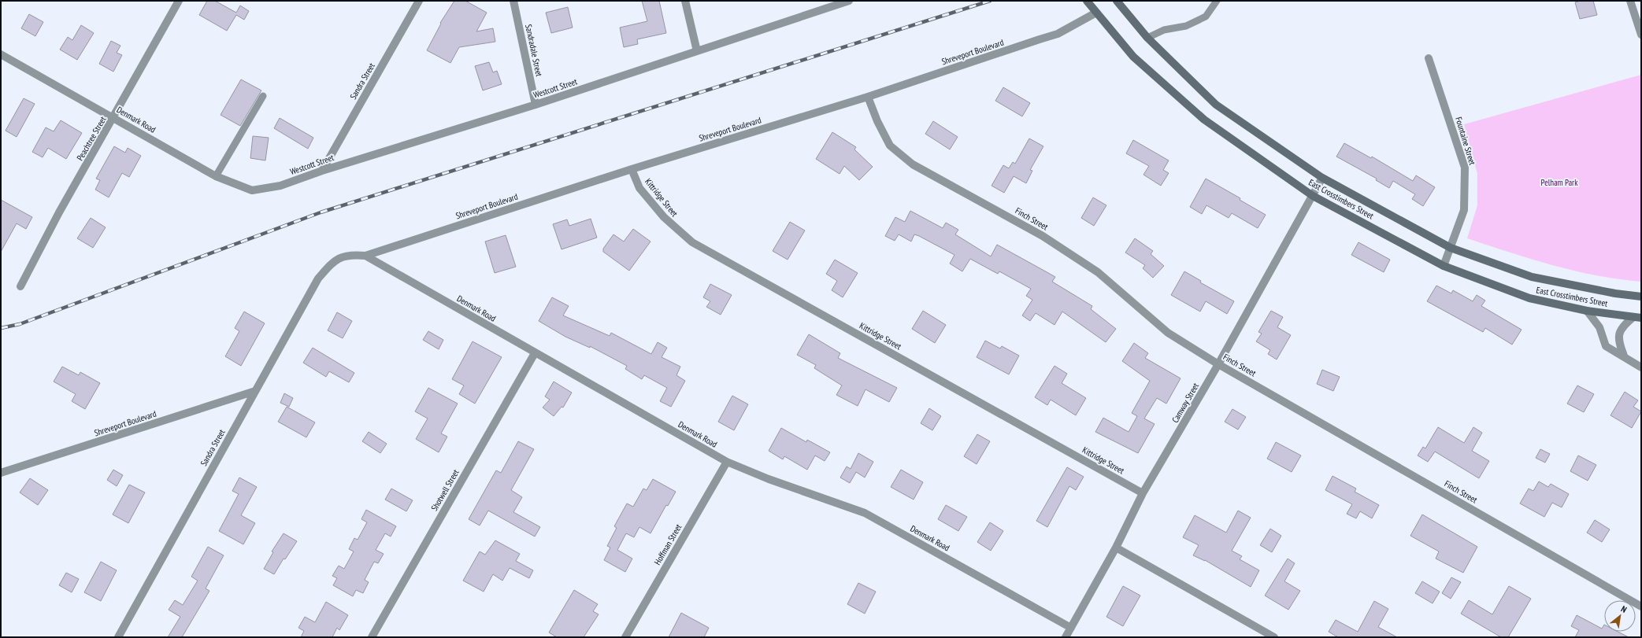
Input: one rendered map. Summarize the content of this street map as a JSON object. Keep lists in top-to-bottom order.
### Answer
{
  "streets": {
    "main road": ["East Crosstimbers Street"],
    "street": [
      "Sandradale Street",
      "Shreveport Boulevard",
      "Sandra Street",
      "Westcott Street",
      "Denmark Road",
      "Peachtree Street",
      "Fountaine Street",
      "Kittridge Street",
      "Finch Street",
      "Camway Street",
      "Shotwell Street",
      "Hoffman Street"
    ]
  },
  "crossings": [
    ["Sandradale Street", "Westcott Street"],
    ["Shreveport Boulevard", "Sandra Street"],
    ["Shreveport Boulevard", "Denmark Road"],
    ["Shreveport Boulevard", "Kittridge Street"],
    ["Shreveport Boulevard", "East Crosstimbers Street"],
    ["Shreveport Boulevard", "Finch Street"],
    ["Sandra Street", "Westcott Street"],
    ["Sandra Street", "Denmark Road"],
    ["Westcott Street", "Denmark Road"],
    ["Denmark Road", "Peachtree Street"],
    ["Denmark Road", "Camway Street"],
    ["Denmark Road", "Shotwell Street"],
    ["Denmark Road", "Hoffman Street"],
    ["Fountaine Street", "East Crosstimbers Street"],
    ["Kittridge Street", "Camway Street"],
    ["East Crosstimbers Street", "Camway Street"],
    ["Finch Street", "Camway Street"]
  ],
  "parks": ["Pelham Park"],
  "north": "top right"
}
